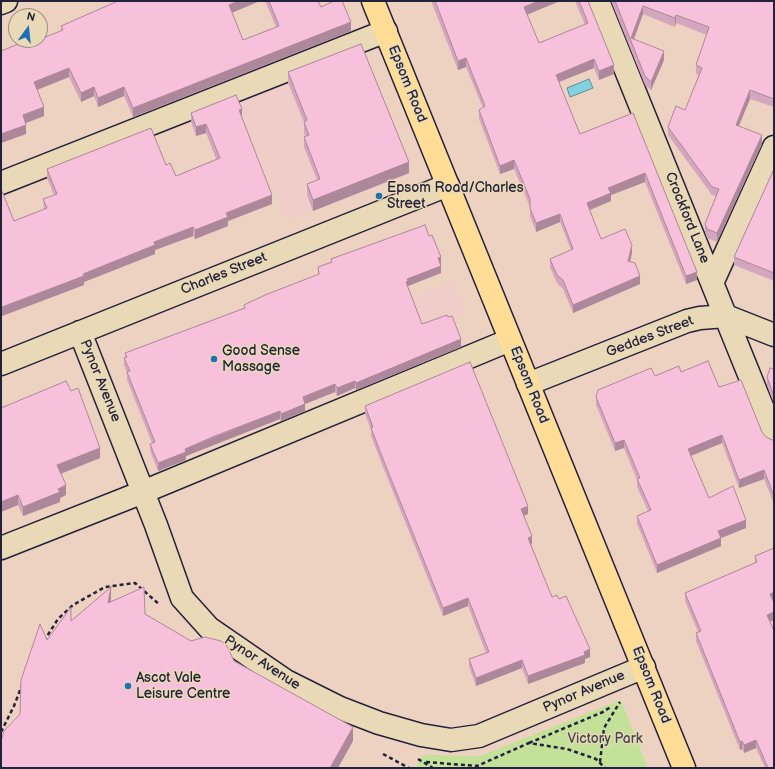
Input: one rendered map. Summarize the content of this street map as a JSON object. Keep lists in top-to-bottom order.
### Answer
{
  "streets": {
    "main road": ["Epsom Road"],
    "street": [
      "Crockford Lane",
      "Charles Street",
      "Geddes Street",
      "Pynor Avenue"
    ]
  },
  "crossings": [
    ["Epsom Road", "Charles Street"],
    ["Epsom Road", "Geddes Street"],
    ["Epsom Road", "Pynor Avenue"],
    ["Crockford Lane", "Geddes Street"],
    ["Charles Street", "Pynor Avenue"]
  ],
  "parks": ["Victory Park"],
  "places": ["Epsom Road/Charles Street", "Good Sense Massage", "Ascot Vale Leisure Centre"],
  "north": "top"
}
